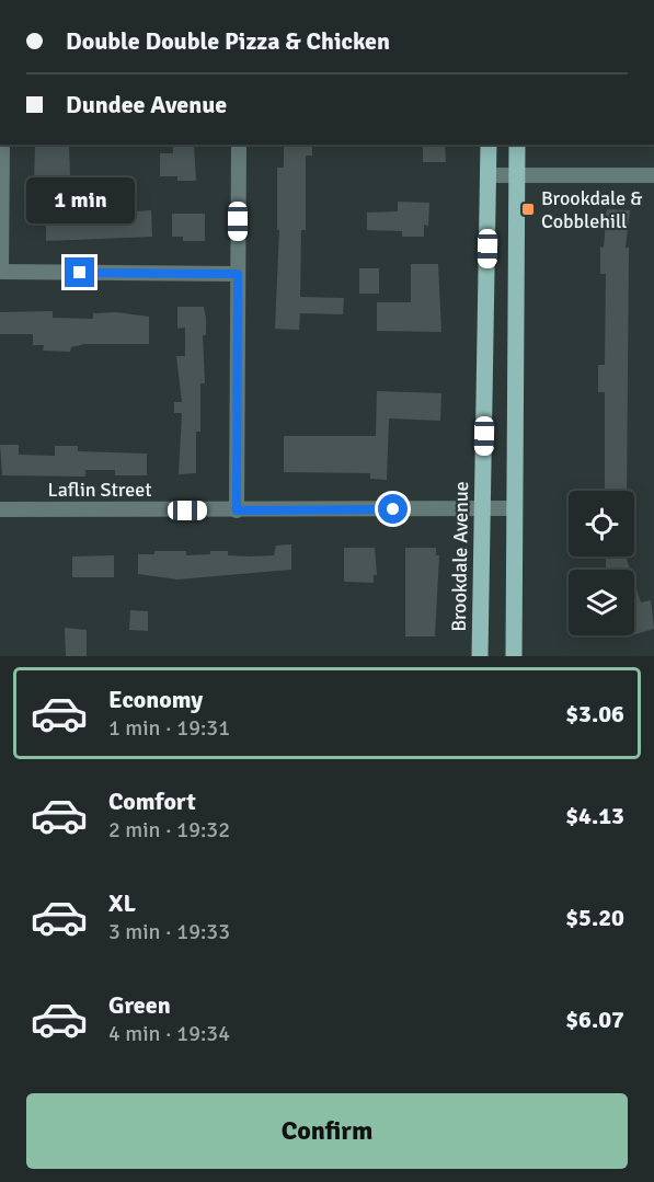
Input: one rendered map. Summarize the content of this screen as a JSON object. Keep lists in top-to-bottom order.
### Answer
{
  "streets": {
    "main road": ["Brookdale Avenue"],
    "street": ["Laflin Street"]
  },
  "crossings": [
    ["Laflin Street", "Brookdale Avenue"]
  ],
  "places": {
    "transit": ["Brookdale & Cobblehill"]
  },
  "page": {
    "banner": ["Double Double Pizza & Chicken", "Dundee Avenue"],
    "bubble": "1 min",
    "list": [
      {
        "name": "Economy",
        "note": "1 min · 19:31",
        "value": "$3.06"
      },
      {
        "name": "Comfort",
        "note": "2 min · 19:32",
        "value": "$4.13"
      },
      {
        "name": "XL",
        "note": "3 min · 19:33",
        "value": "$5.20"
      },
      {
        "name": "Green",
        "note": "4 min · 19:34",
        "value": "$6.07"
      }
    ],
    "buttons": "Confirm"
  }
}
